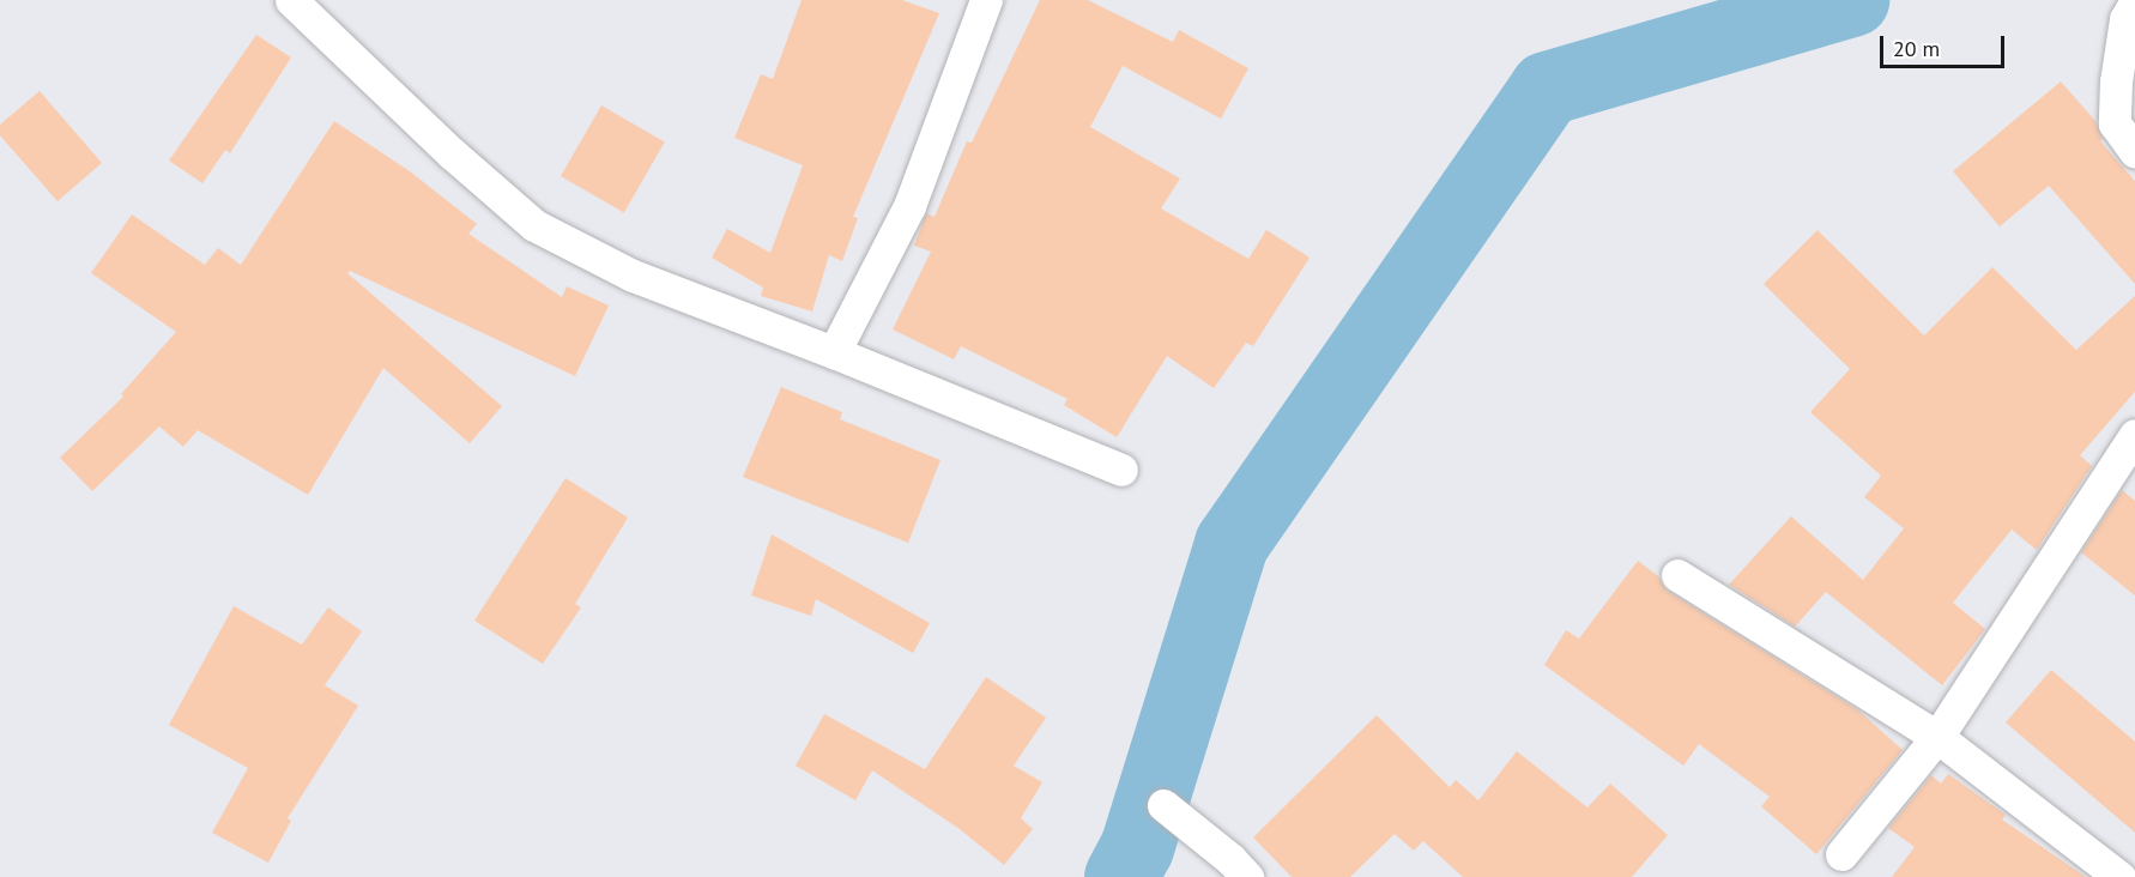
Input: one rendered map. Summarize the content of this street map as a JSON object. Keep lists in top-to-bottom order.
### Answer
{
  "scale_bar": "20 m"
}
